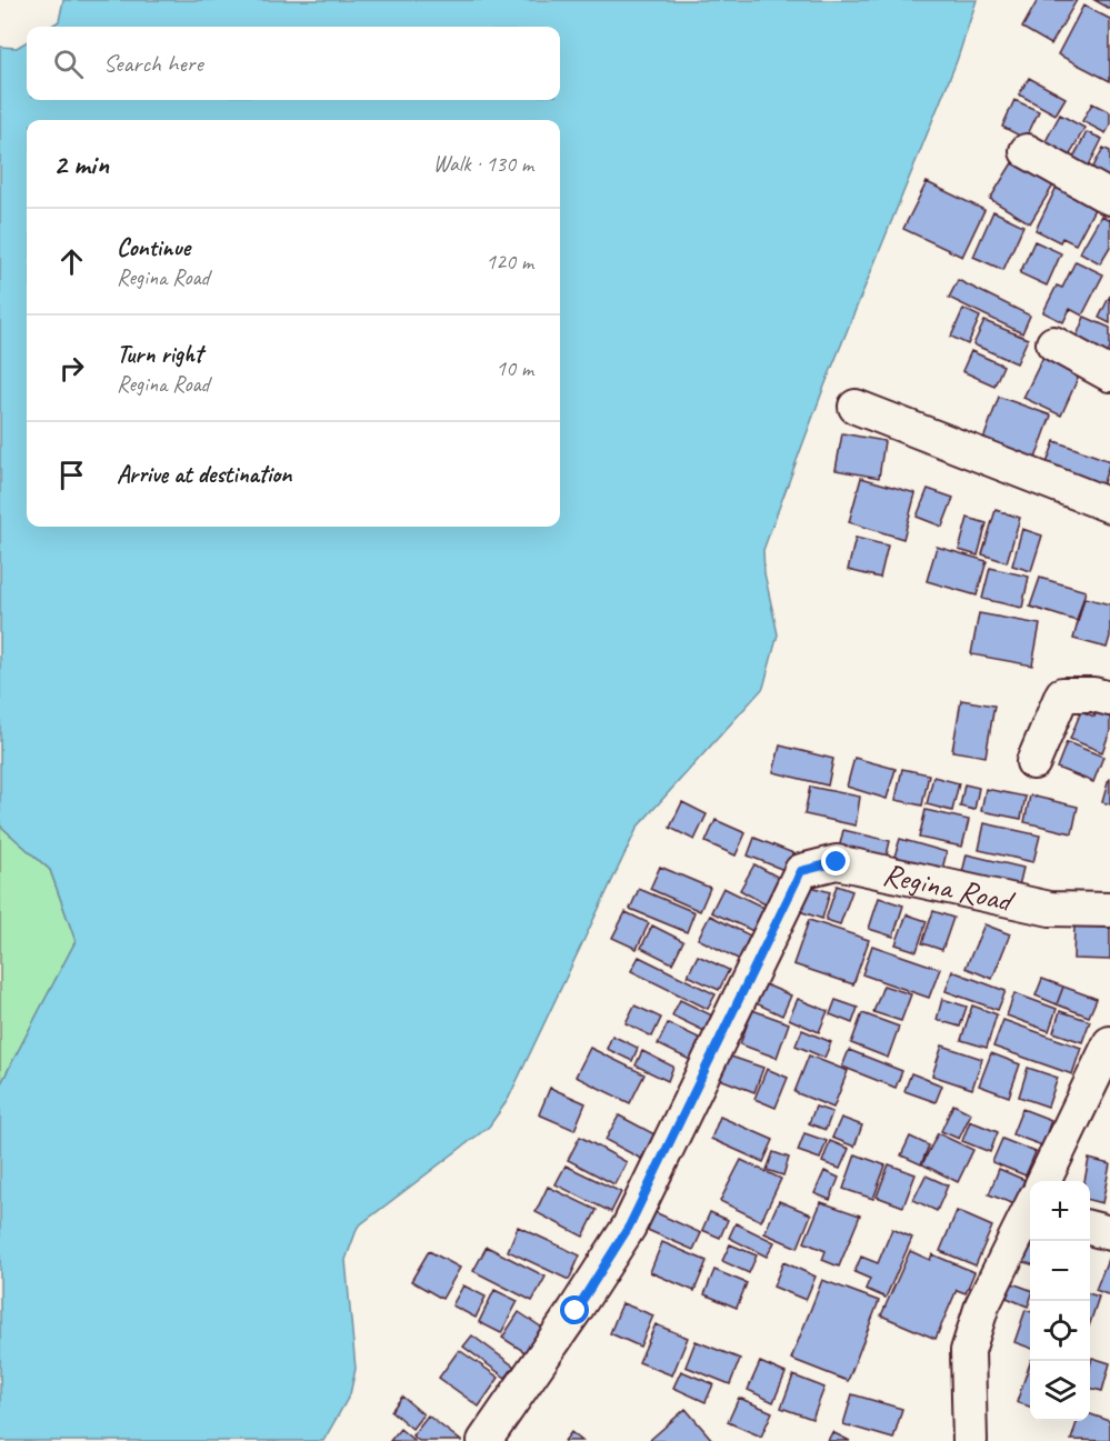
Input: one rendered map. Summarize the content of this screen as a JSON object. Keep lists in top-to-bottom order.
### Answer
{
  "streets": {
    "street": ["Regina Road"]
  },
  "page": {
    "search": "Search here",
    "heading": ["2 min", "Walk · 130 m"],
    "list": [
      ["Continue", "Regina Road", "120 m"],
      ["Turn right", "Regina Road", "10 m"],
      "Arrive at destination"
    ],
    "map_buttons": ["+", "−"]
  }
}
